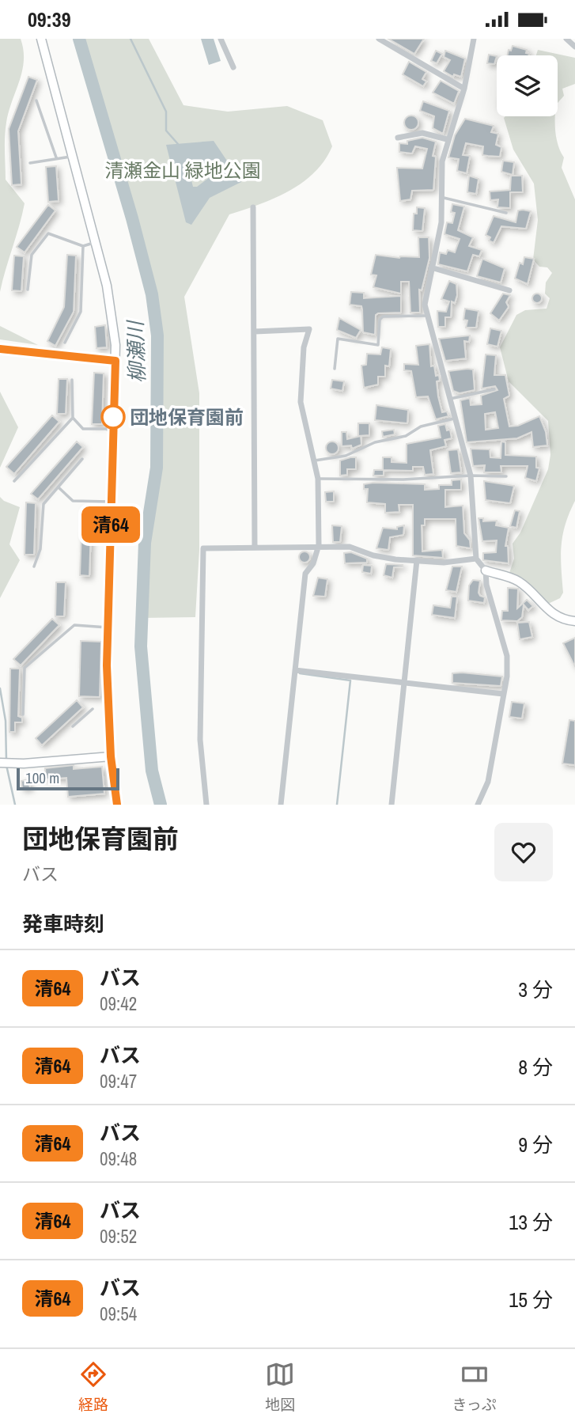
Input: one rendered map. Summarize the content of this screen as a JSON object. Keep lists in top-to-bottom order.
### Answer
{
  "water": ["柳瀬川"],
  "parks": ["清瀬金山 緑地公園"],
  "places": ["団地保育園前"],
  "lines": ["bus line 清64"],
  "scale_bar": "100 m",
  "page": {
    "status": "09:39",
    "on_map": "清64",
    "scale": "100 m",
    "heading": [
      ["団地保育園前", "バス"],
      "発車時刻"
    ],
    "list": [
      {
        "mark": "清64",
        "name": "バス",
        "note": "09:42",
        "value": "3 分"
      },
      {
        "mark": "清64",
        "name": "バス",
        "note": "09:47",
        "value": "8 分"
      },
      {
        "mark": "清64",
        "name": "バス",
        "note": "09:48",
        "value": "9 分"
      },
      {
        "mark": "清64",
        "name": "バス",
        "note": "09:52",
        "value": "13 分"
      },
      {
        "mark": "清64",
        "name": "バス",
        "note": "09:54",
        "value": "15 分"
      }
    ],
    "tabs": ["経路", "地図", "きっぷ"]
  }
}
